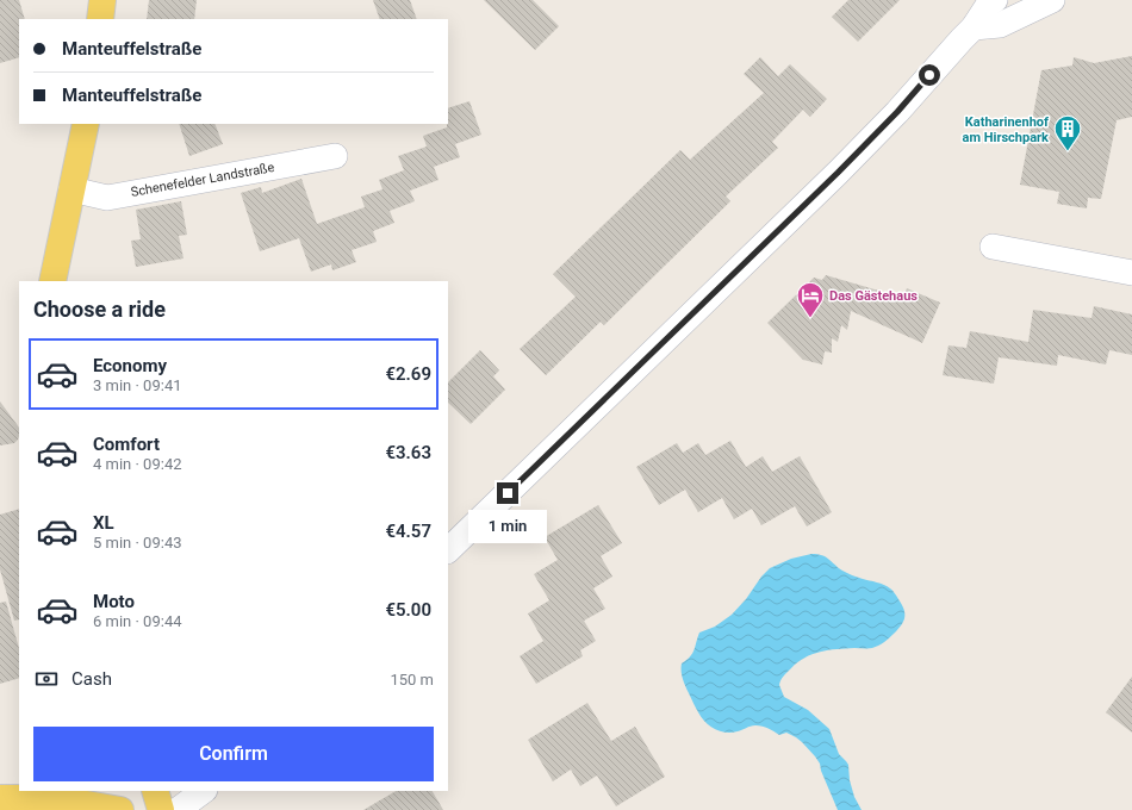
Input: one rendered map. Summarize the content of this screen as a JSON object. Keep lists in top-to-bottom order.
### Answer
{
  "streets": {
    "street": ["Schenefelder Landstraße"]
  },
  "places": {
    "building": ["Katharinenhof am Hirschpark"],
    "hotel": ["Das Gästehaus"]
  },
  "page": {
    "banner": ["Manteuffelstraße", "Manteuffelstraße"],
    "heading": "Choose a ride",
    "list": [
      {
        "name": "Economy",
        "note": "3 min · 09:41",
        "value": "€2.69"
      },
      {
        "name": "Comfort",
        "note": "4 min · 09:42",
        "value": "€3.63"
      },
      {
        "name": "XL",
        "note": "5 min · 09:43",
        "value": "€4.57"
      },
      {
        "name": "Moto",
        "note": "6 min · 09:44",
        "value": "€5.00"
      }
    ],
    "bubble": "1 min",
    "pay": ["Cash", "150 m"],
    "buttons": "Confirm"
  }
}
